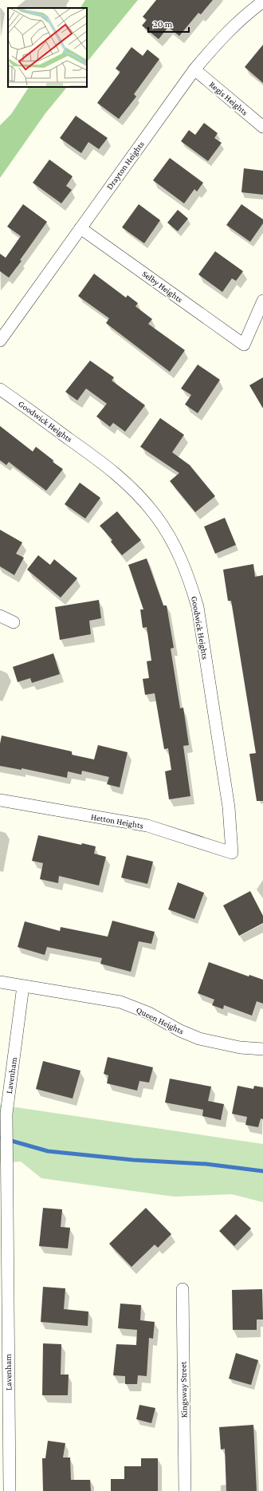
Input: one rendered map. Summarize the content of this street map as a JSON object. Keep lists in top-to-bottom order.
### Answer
{
  "streets": {
    "street": [
      "Regis Heights",
      "Drayton Heights",
      "Selby Heights",
      "Goodwick Heights",
      "Hetton Heights",
      "Queen Heights",
      "Lavenham",
      "Kingsway Street"
    ]
  },
  "crossings": [
    ["Regis Heights", "Drayton Heights"],
    ["Drayton Heights", "Selby Heights"],
    ["Goodwick Heights", "Hetton Heights"],
    ["Queen Heights", "Lavenham"]
  ],
  "scale_bar": "20 m"
}
